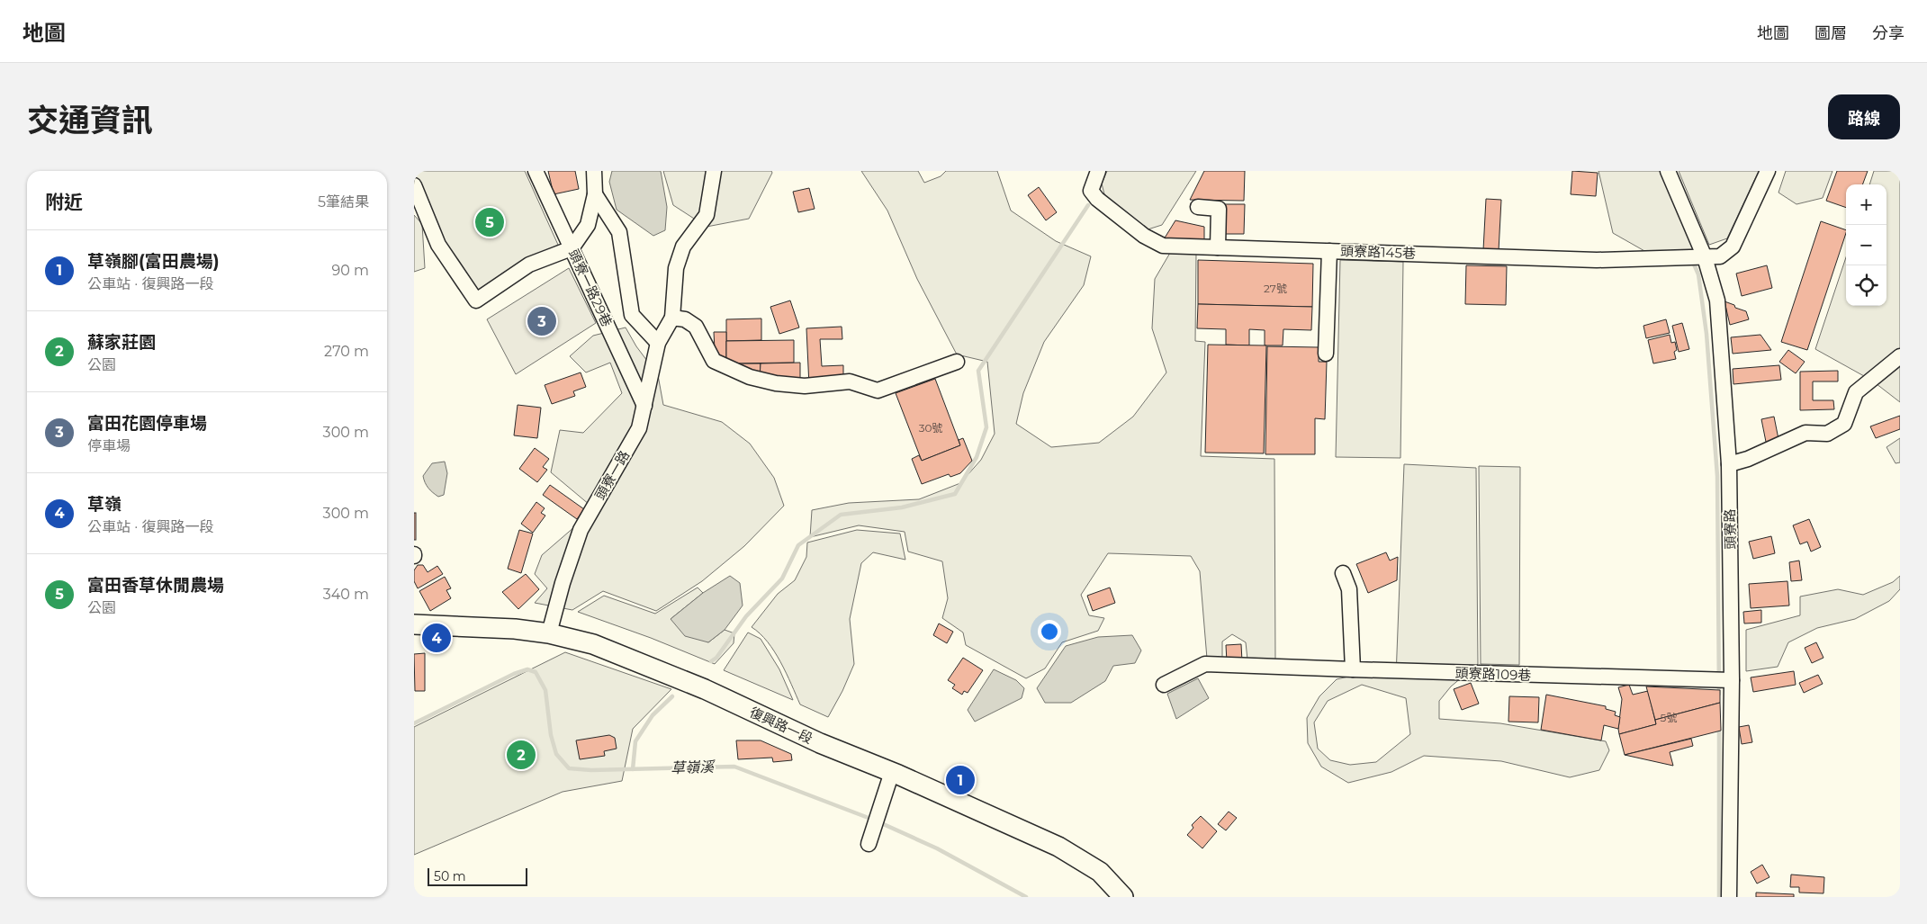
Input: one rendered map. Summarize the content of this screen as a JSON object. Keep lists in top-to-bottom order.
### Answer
{
  "streets": {
    "main road": ["復興路一段"],
    "street": [
      "頭寮路145巷",
      "頭寮一路29巷",
      "頭寮一路",
      "頭寮路",
      "頭寮路109巷"
    ]
  },
  "crossings": [
    ["頭寮路145巷", "頭寮路"],
    ["頭寮一路29巷", "頭寮一路"],
    ["頭寮一路", "復興路一段"],
    ["頭寮路", "頭寮路109巷"]
  ],
  "water": ["草嶺溪"],
  "house_numbers": ["27號", "30號", "5號"],
  "scale_bar": "50 m",
  "page": {
    "header": "地圖",
    "nav": ["地圖", "圖層", "分享"],
    "title": "交通資訊",
    "buttons": "路線",
    "heading": ["附近", "5筆結果"],
    "map_buttons": ["+", "−"],
    "pins": [
      "5",
      "3",
      "4",
      "2",
      "1"
    ],
    "list": [
      {
        "mark": "1",
        "name": "草嶺腳(富田農場)",
        "note": "公車站 · 復興路一段",
        "value": "90 m"
      },
      {
        "mark": "2",
        "name": "蘇家莊園",
        "note": "公園",
        "value": "270 m"
      },
      {
        "mark": "3",
        "name": "富田花園停車場",
        "note": "停車場",
        "value": "300 m"
      },
      {
        "mark": "4",
        "name": "草嶺",
        "note": "公車站 · 復興路一段",
        "value": "300 m"
      },
      {
        "mark": "5",
        "name": "富田香草休閒農場",
        "note": "公園",
        "value": "340 m"
      }
    ],
    "scale": "50 m"
  }
}
